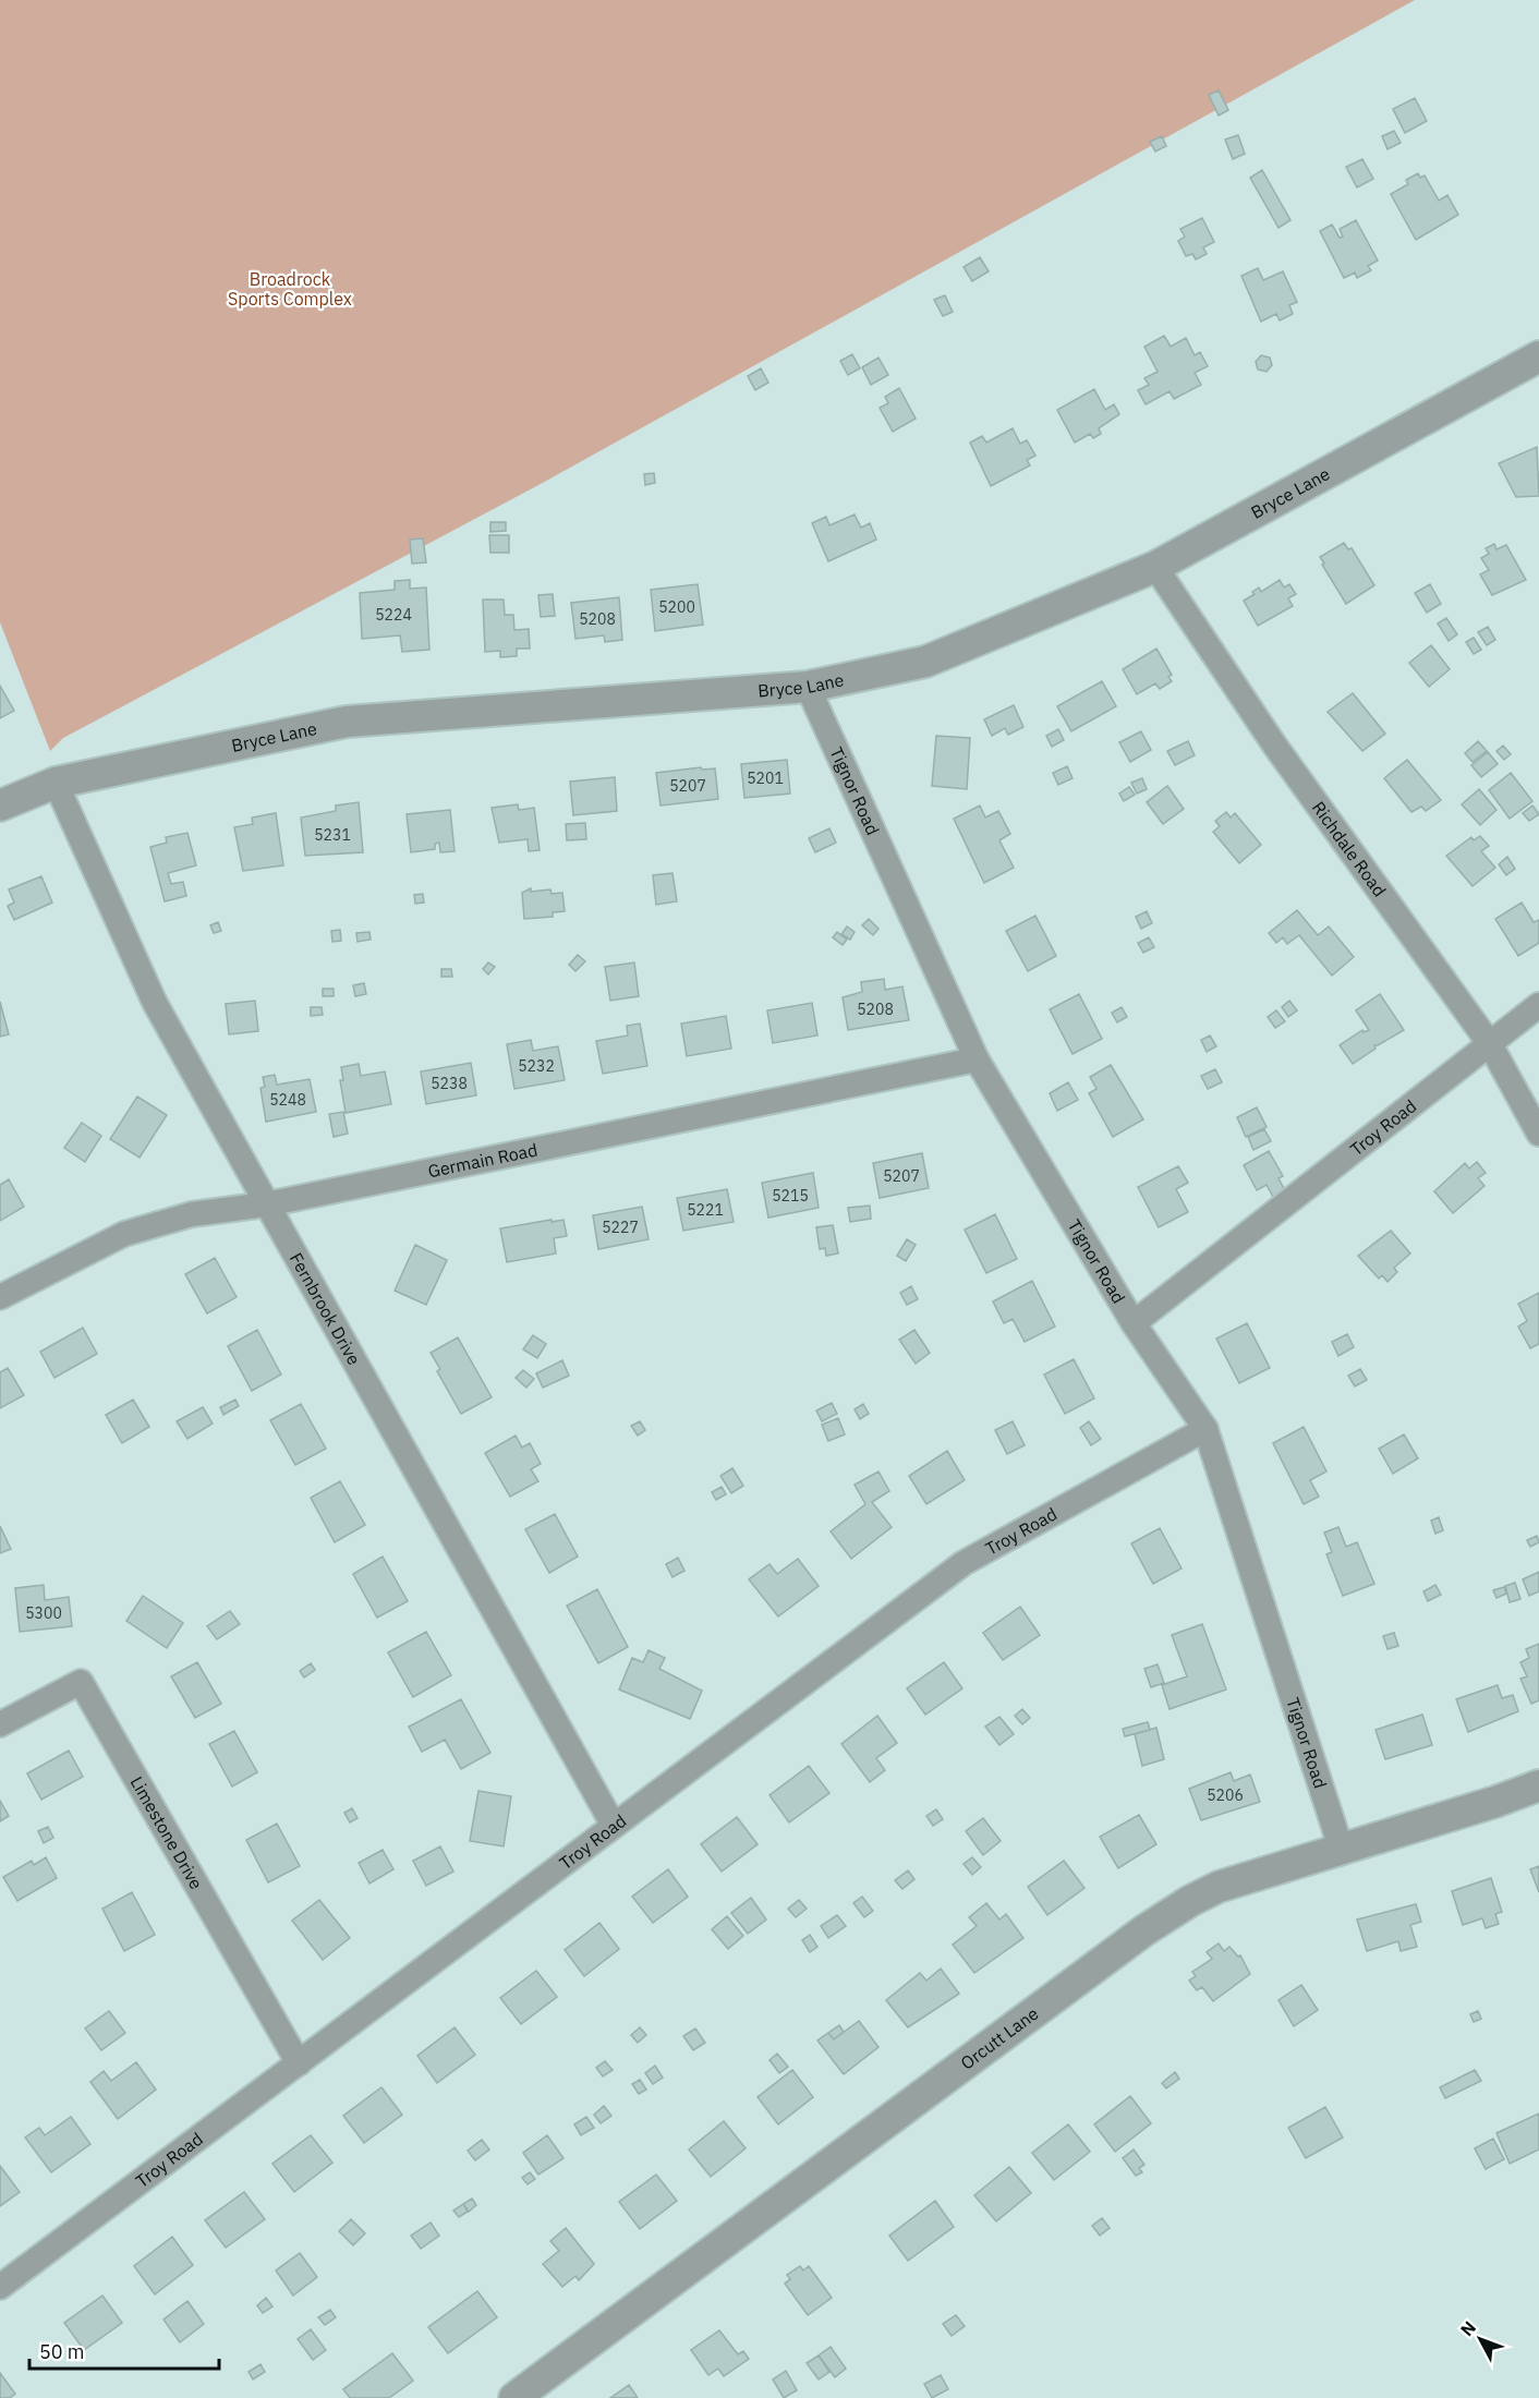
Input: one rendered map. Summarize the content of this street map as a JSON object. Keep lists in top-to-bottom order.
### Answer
{
  "streets": {
    "street": [
      "Bryce Lane",
      "Tignor Road",
      "Richdale Road",
      "Troy Road",
      "Germain Road",
      "Fernbrook Drive",
      "Limestone Drive",
      "Orcutt Lane"
    ]
  },
  "crossings": [
    ["Bryce Lane", "Tignor Road"],
    ["Bryce Lane", "Richdale Road"],
    ["Bryce Lane", "Fernbrook Drive"],
    ["Tignor Road", "Troy Road"],
    ["Tignor Road", "Germain Road"],
    ["Tignor Road", "Orcutt Lane"],
    ["Richdale Road", "Troy Road"],
    ["Troy Road", "Fernbrook Drive"],
    ["Troy Road", "Limestone Drive"],
    ["Germain Road", "Fernbrook Drive"]
  ],
  "parks": ["Broadrock Sports Complex"],
  "house_numbers": [
    "5200",
    "5224",
    "5208",
    "5201",
    "5207",
    "5231",
    "5208",
    "5232",
    "5238",
    "5248",
    "5207",
    "5215",
    "5221",
    "5227",
    "5300",
    "5206"
  ],
  "scale_bar": "50 m",
  "north": "top left"
}
